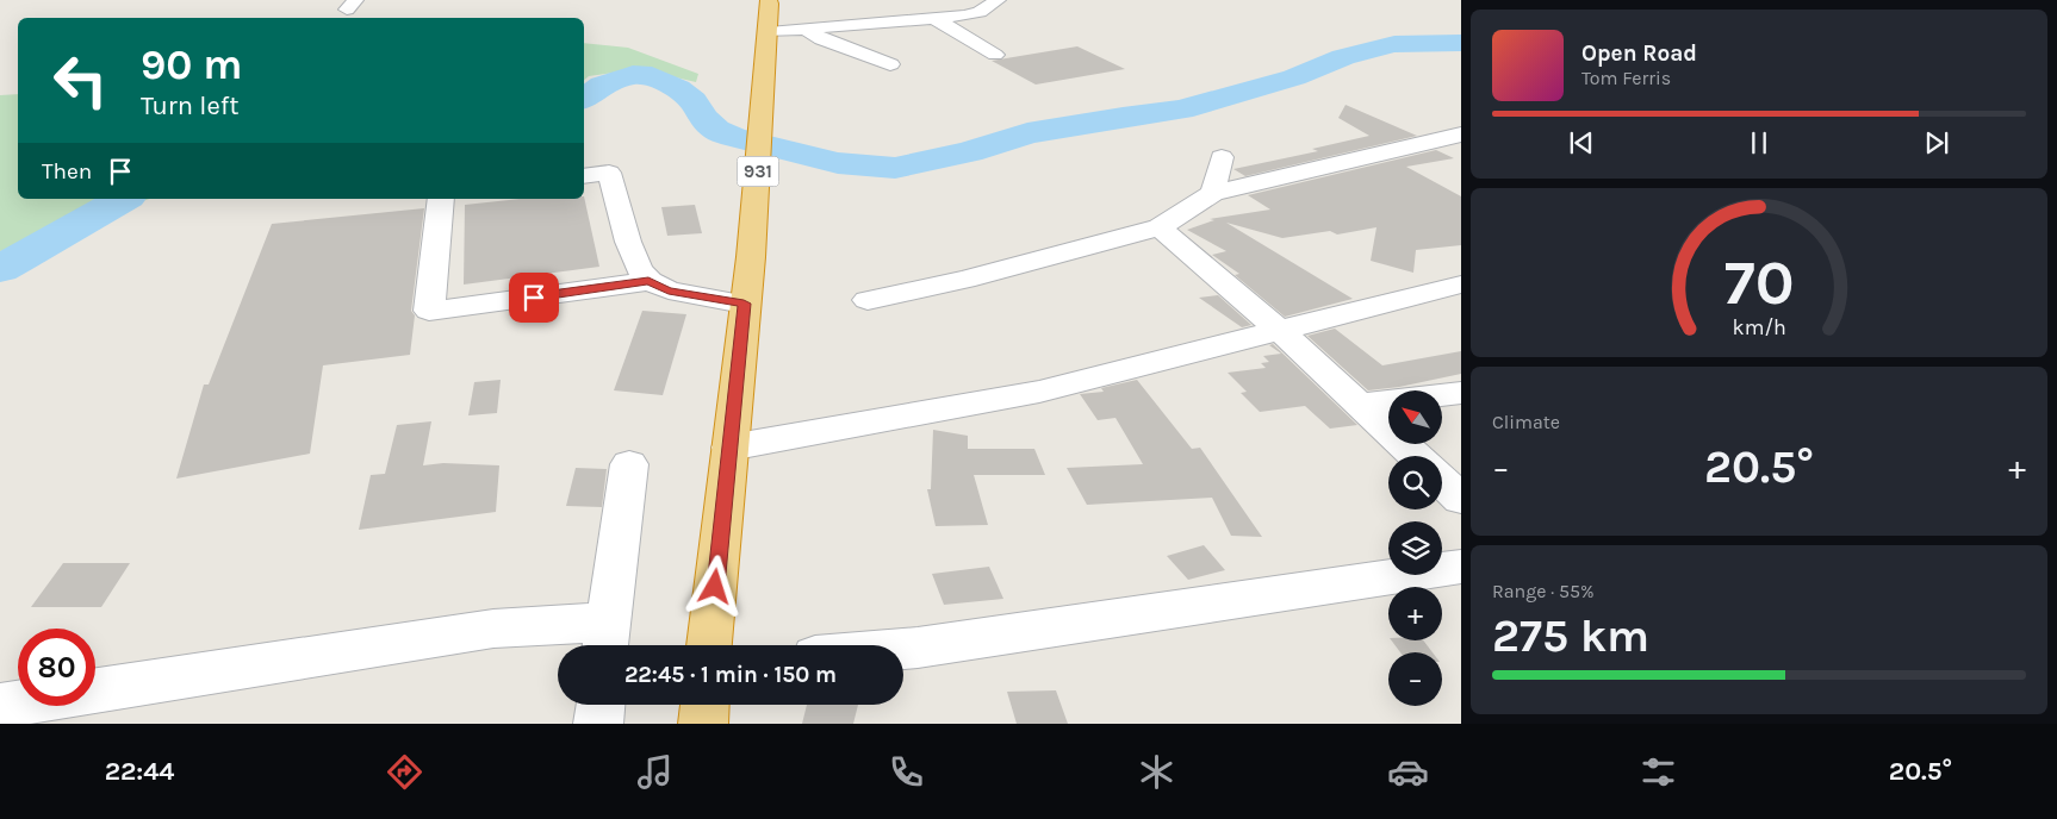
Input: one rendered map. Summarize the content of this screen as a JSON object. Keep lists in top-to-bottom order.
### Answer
{
  "streets": {
    "highway": ["931"]
  },
  "north": "top left",
  "page": {
    "turn": ["90 m", "Turn left"],
    "song": ["Open Road", "Tom Ferris"],
    "then": "Then",
    "tile": [
      "Climate",
      ["Range · 55%", "275 km"]
    ],
    "map_buttons": ["+", "−"],
    "heat": ["−", "20.5°", "+"],
    "limit": "80",
    "trip": "22:45 · 1 min · 150 m",
    "tabs": ["22:44", "20.5°"],
    "gauge": ["70", "km/h"]
  }
}
